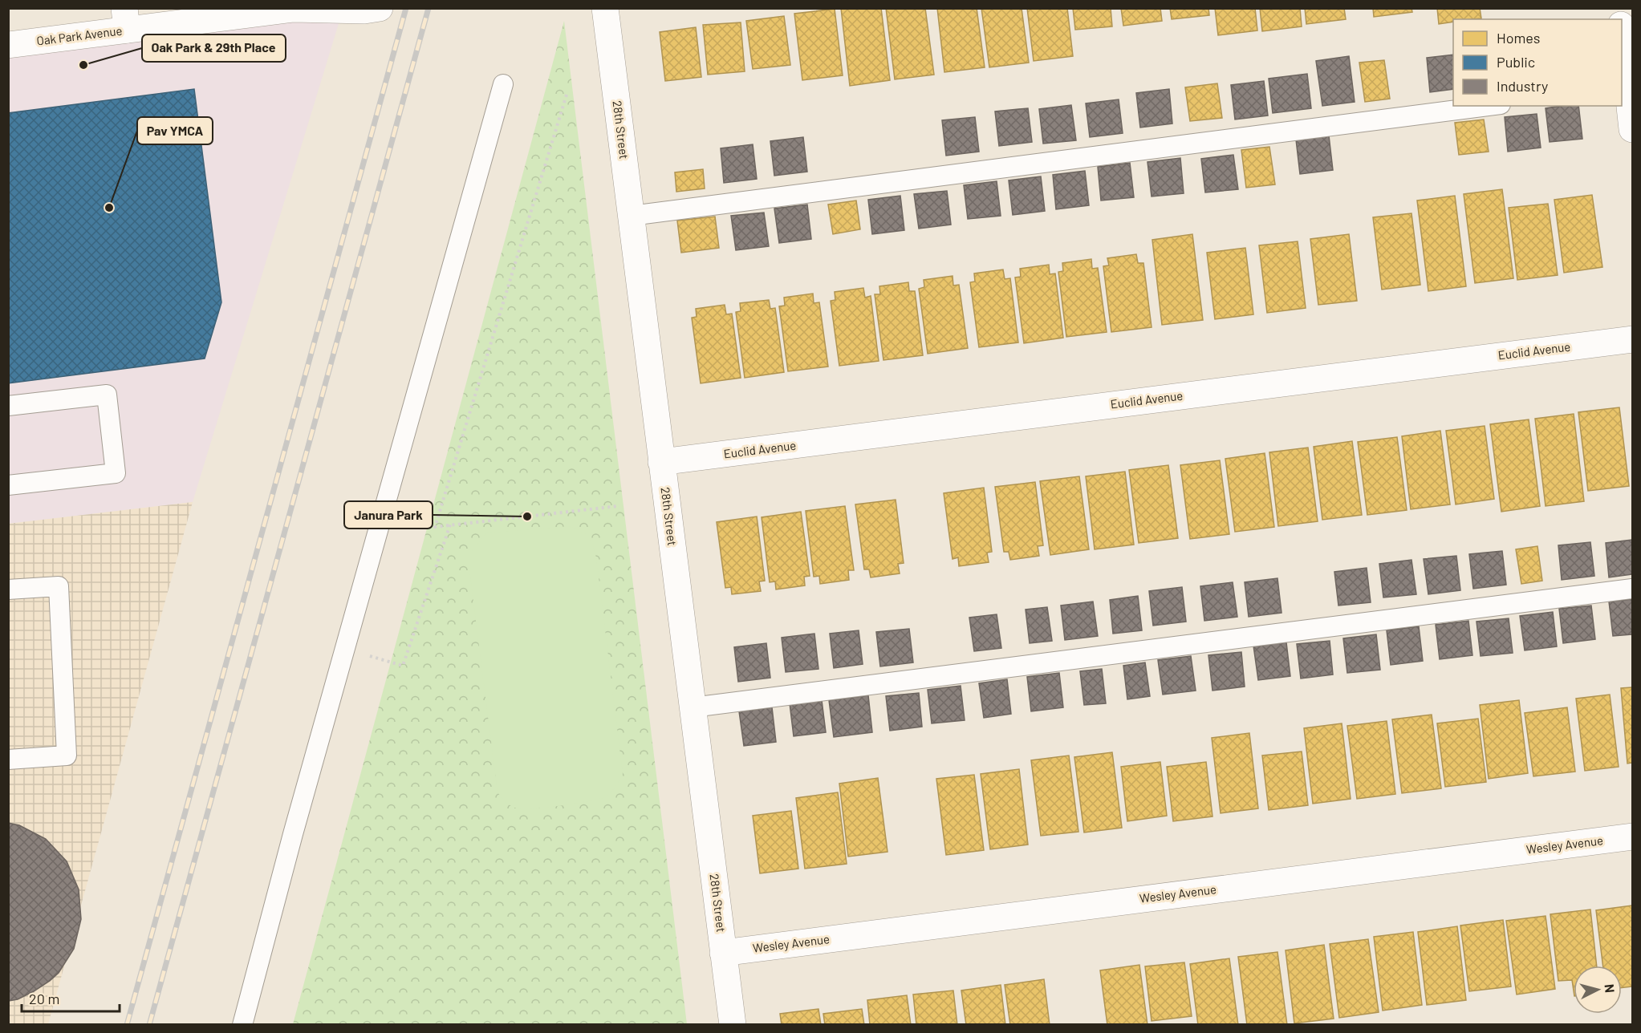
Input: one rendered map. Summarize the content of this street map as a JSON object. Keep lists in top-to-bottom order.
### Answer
{
  "streets": {
    "street": [
      "Oak Park Avenue",
      "28th Street",
      "Euclid Avenue",
      "Wesley Avenue"
    ]
  },
  "crossings": [
    ["28th Street", "Euclid Avenue"],
    ["28th Street", "Wesley Avenue"]
  ],
  "places": ["Oak Park & 29th Place", "Pav YMCA", "Janura Park"],
  "legend": ["Homes", "Public", "Industry"],
  "scale_bar": "20 m",
  "north": "right"
}
